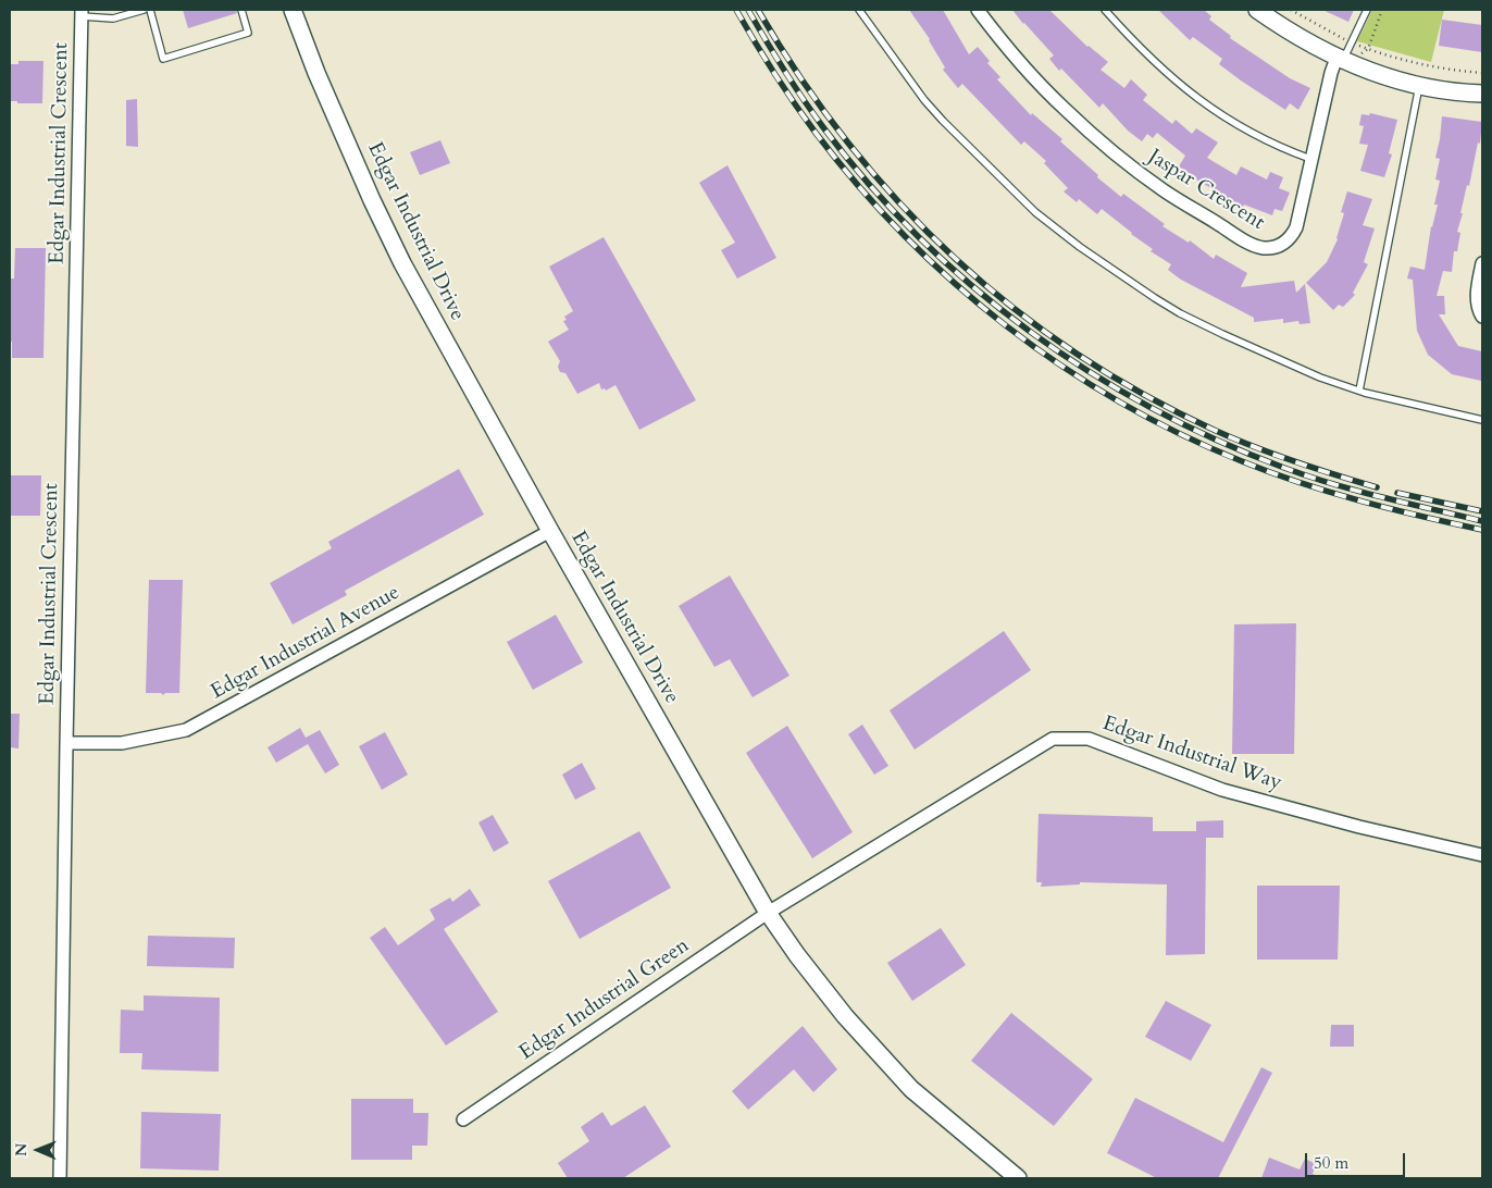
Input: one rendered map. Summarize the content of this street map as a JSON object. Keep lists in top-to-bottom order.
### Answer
{
  "streets": {
    "street": [
      "Edgar Industrial Crescent",
      "Jaspar Crescent",
      "Edgar Industrial Drive",
      "Edgar Industrial Avenue",
      "Edgar Industrial Way",
      "Edgar Industrial Green"
    ]
  },
  "crossings": [
    ["Edgar Industrial Crescent", "Edgar Industrial Avenue"],
    ["Edgar Industrial Drive", "Edgar Industrial Avenue"],
    ["Edgar Industrial Drive", "Edgar Industrial Way"],
    ["Edgar Industrial Drive", "Edgar Industrial Green"],
    ["Edgar Industrial Way", "Edgar Industrial Green"]
  ],
  "scale_bar": "50 m",
  "north": "left"
}
